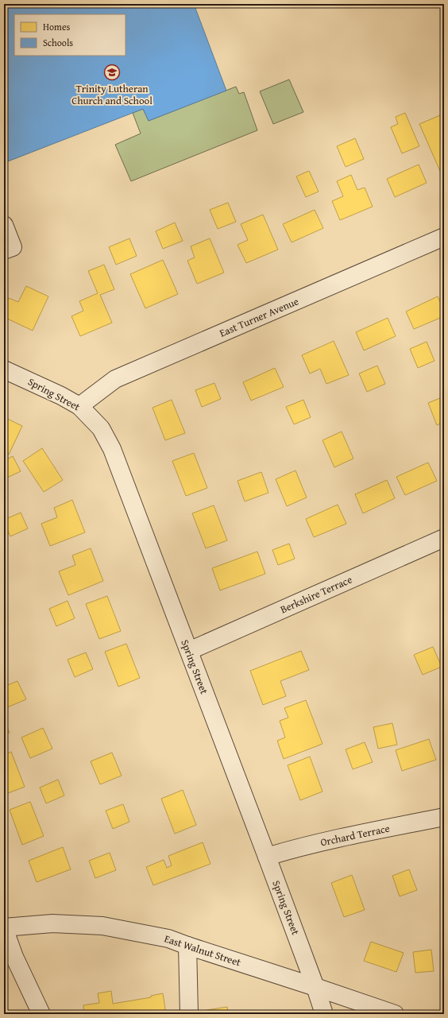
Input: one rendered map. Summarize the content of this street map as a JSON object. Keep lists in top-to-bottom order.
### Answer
{
  "streets": {
    "street": [
      "East Turner Avenue",
      "Spring Street",
      "Berkshire Terrace",
      "Orchard Terrace",
      "East Walnut Street"
    ]
  },
  "crossings": [
    ["East Turner Avenue", "Spring Street"],
    ["Spring Street", "Berkshire Terrace"],
    ["Spring Street", "Orchard Terrace"],
    ["Spring Street", "East Walnut Street"]
  ],
  "places": {
    "school or university": ["Trinity Lutheran Church and School"]
  },
  "legend": ["Homes", "Schools"]
}
